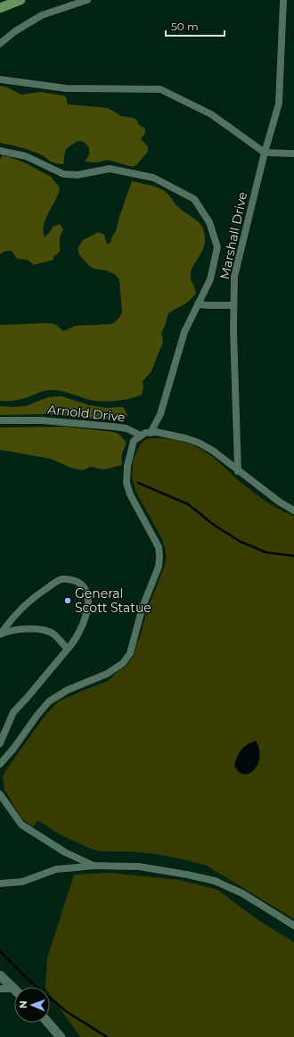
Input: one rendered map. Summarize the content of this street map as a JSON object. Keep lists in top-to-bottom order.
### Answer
{
  "streets": {
    "street": ["Marshall Drive", "Arnold Drive"]
  },
  "places": ["General Scott Statue"],
  "scale_bar": "50 m",
  "north": "left"
}
